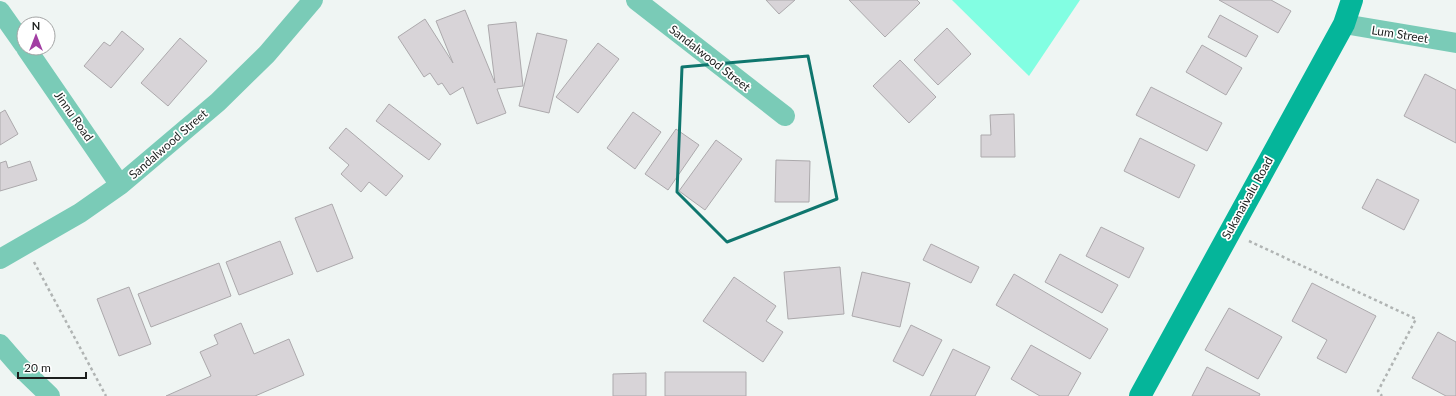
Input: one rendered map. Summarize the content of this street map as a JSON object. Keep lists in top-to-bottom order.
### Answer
{
  "streets": {
    "main road": ["Sukanaivalu Road"],
    "street": ["Lum Street", "Sandalwood Street", "Jinnu Road"]
  },
  "crossings": [
    ["Lum Street", "Sukanaivalu Road"],
    ["Sandalwood Street", "Jinnu Road"]
  ],
  "scale_bar": "20 m",
  "north": "top"
}
